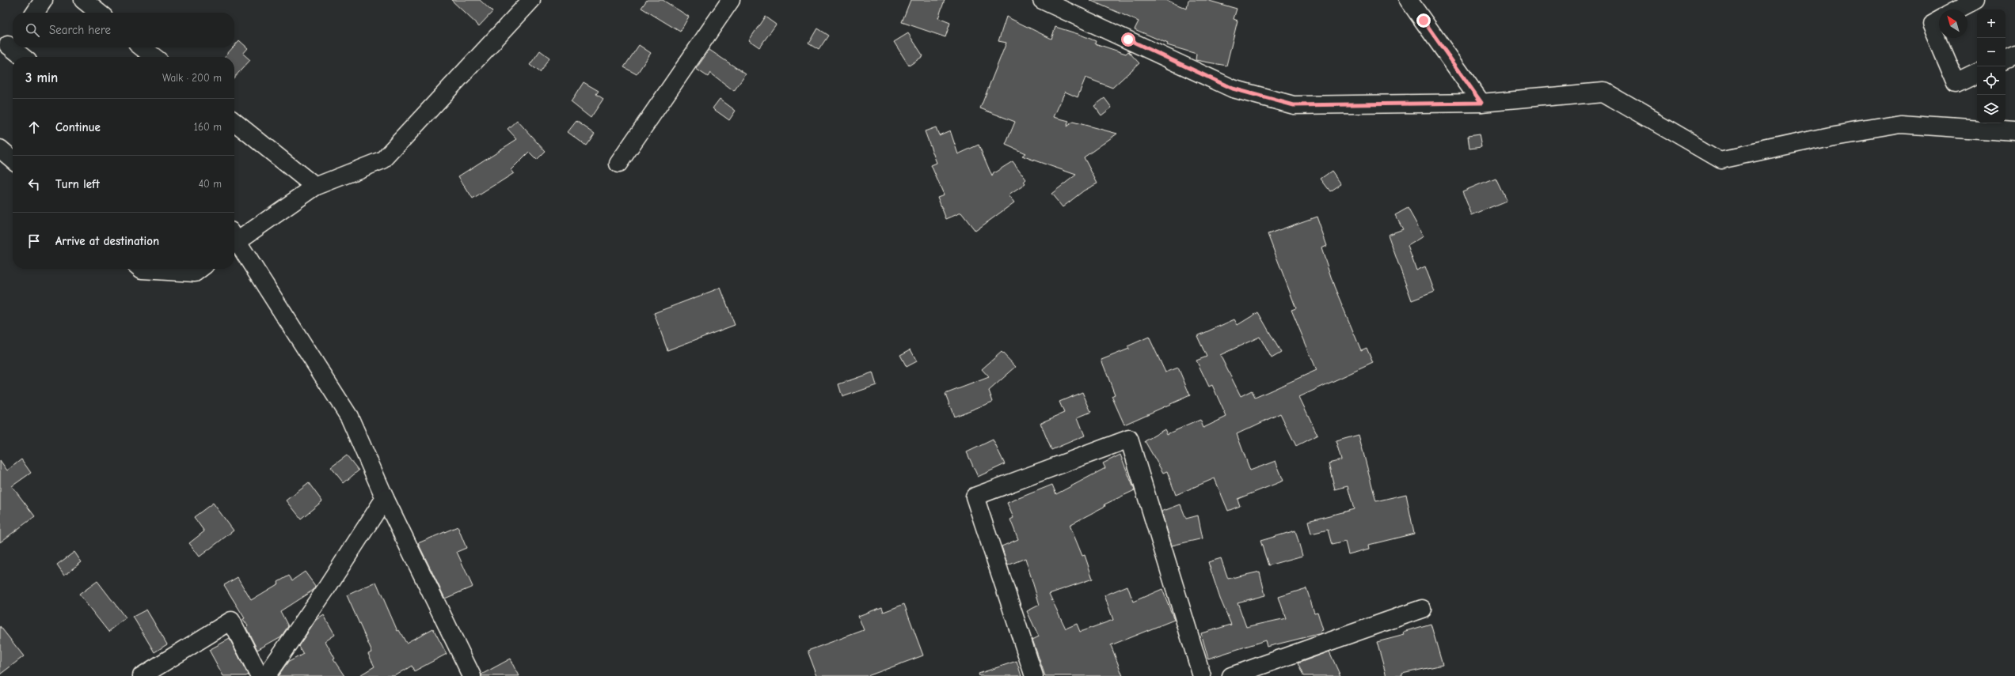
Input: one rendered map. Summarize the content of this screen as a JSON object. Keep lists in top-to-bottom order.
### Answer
{
  "north": "top left",
  "page": {
    "map_buttons": ["+", "−"],
    "search": "Search here",
    "heading": ["3 min", "Walk · 200 m"],
    "list": [
      ["Continue", "160 m"],
      ["Turn left", "40 m"],
      "Arrive at destination"
    ]
  }
}
